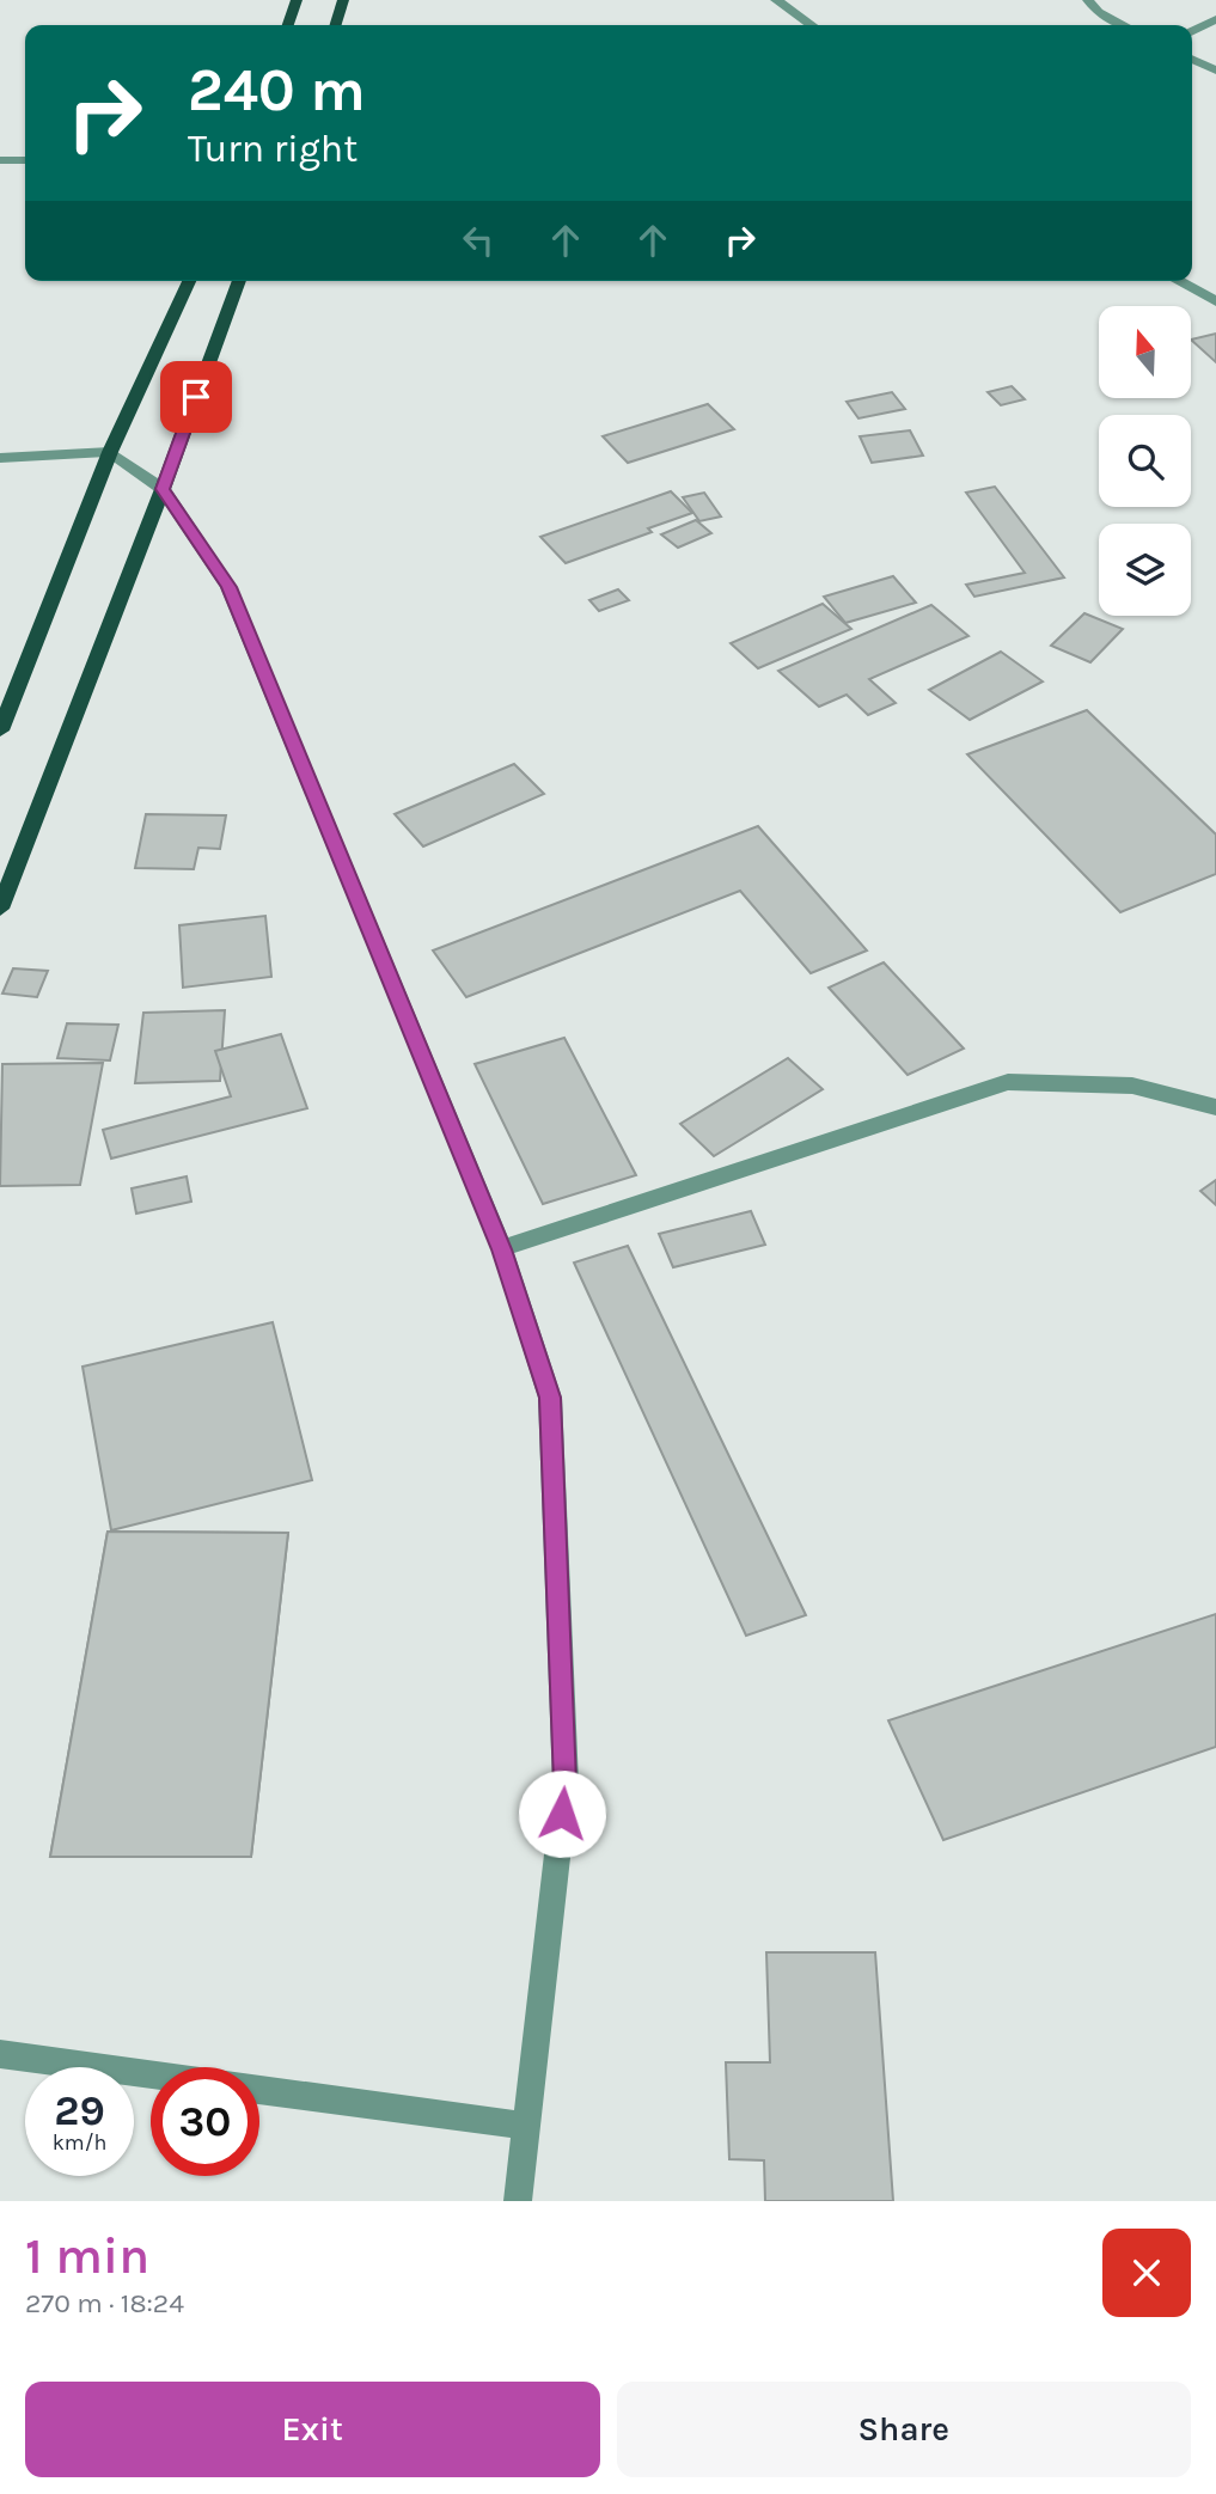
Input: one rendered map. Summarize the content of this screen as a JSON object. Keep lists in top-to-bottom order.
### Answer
{
  "north": "top",
  "page": {
    "turn": ["240 m", "Turn right"],
    "speed": "29 km/h",
    "limit": "30",
    "heading": ["1 min", "270 m · 18:24"],
    "buttons": ["Exit", "Share"]
  }
}
